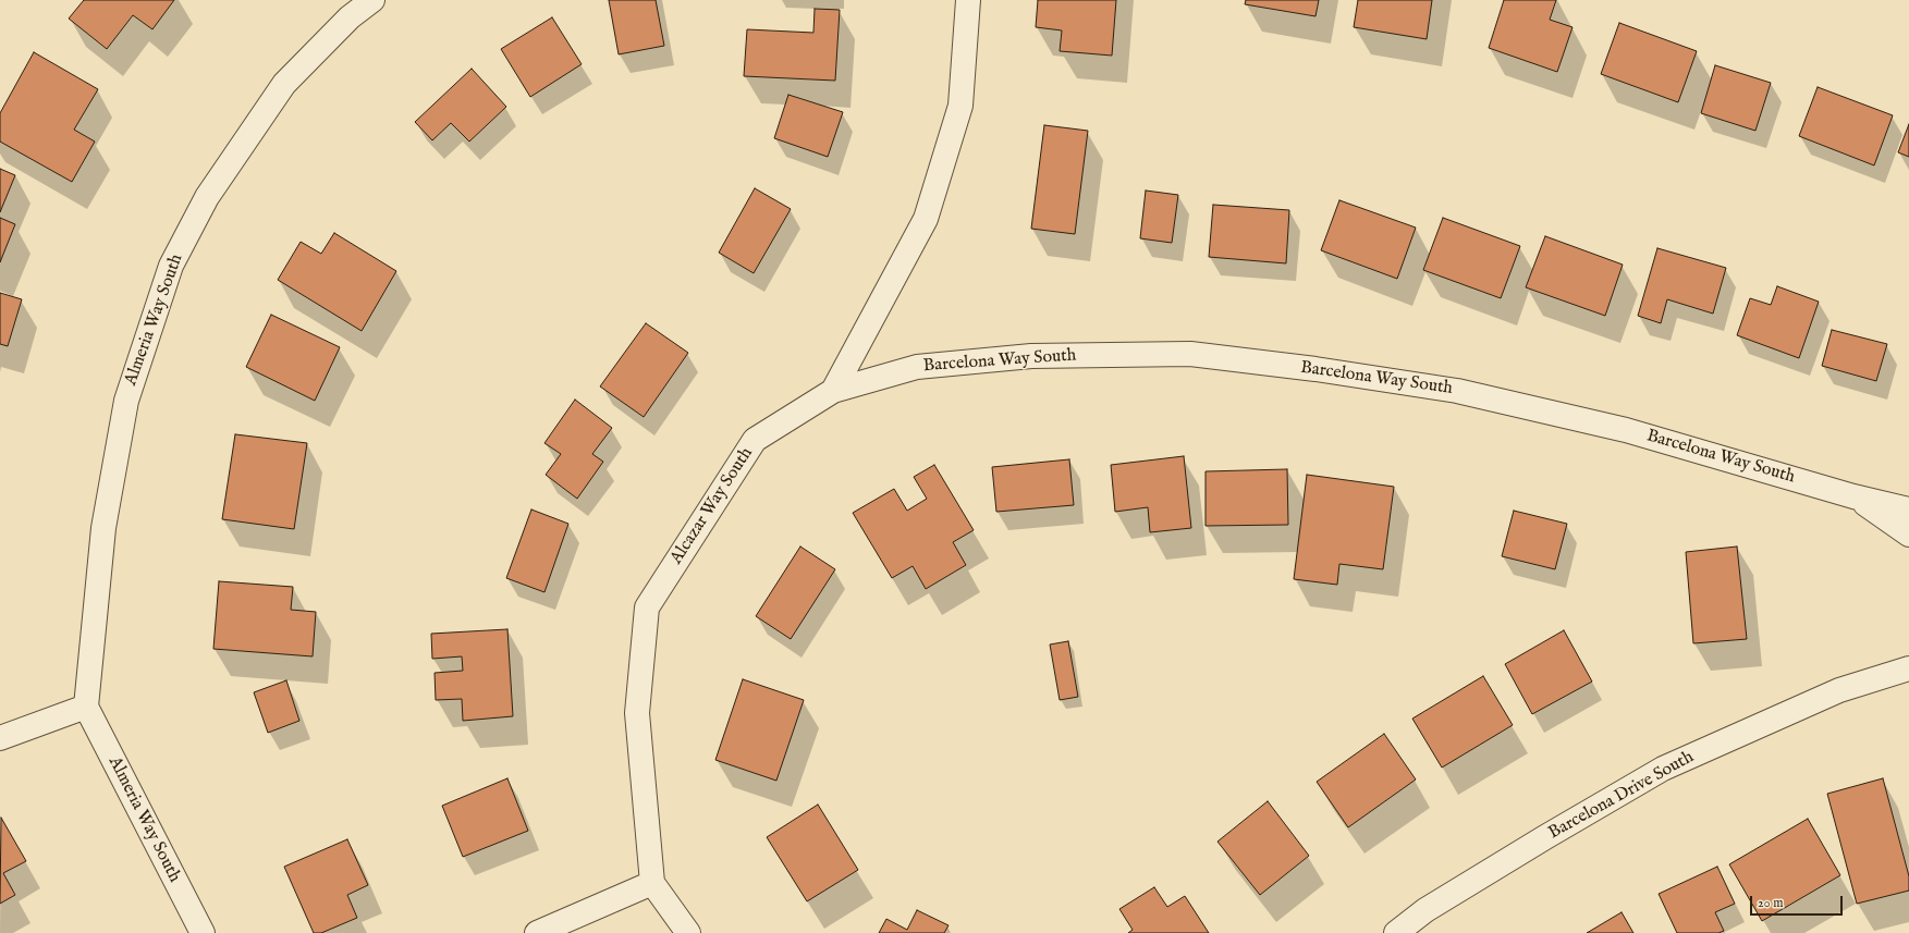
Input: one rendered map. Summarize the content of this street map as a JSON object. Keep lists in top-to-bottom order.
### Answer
{
  "streets": {
    "street": [
      "Almeria Way South",
      "Barcelona Way South",
      "Alcazar Way South",
      "Barcelona Drive South"
    ]
  },
  "crossings": [
    ["Barcelona Way South", "Alcazar Way South"]
  ],
  "scale_bar": "20 m"
}
